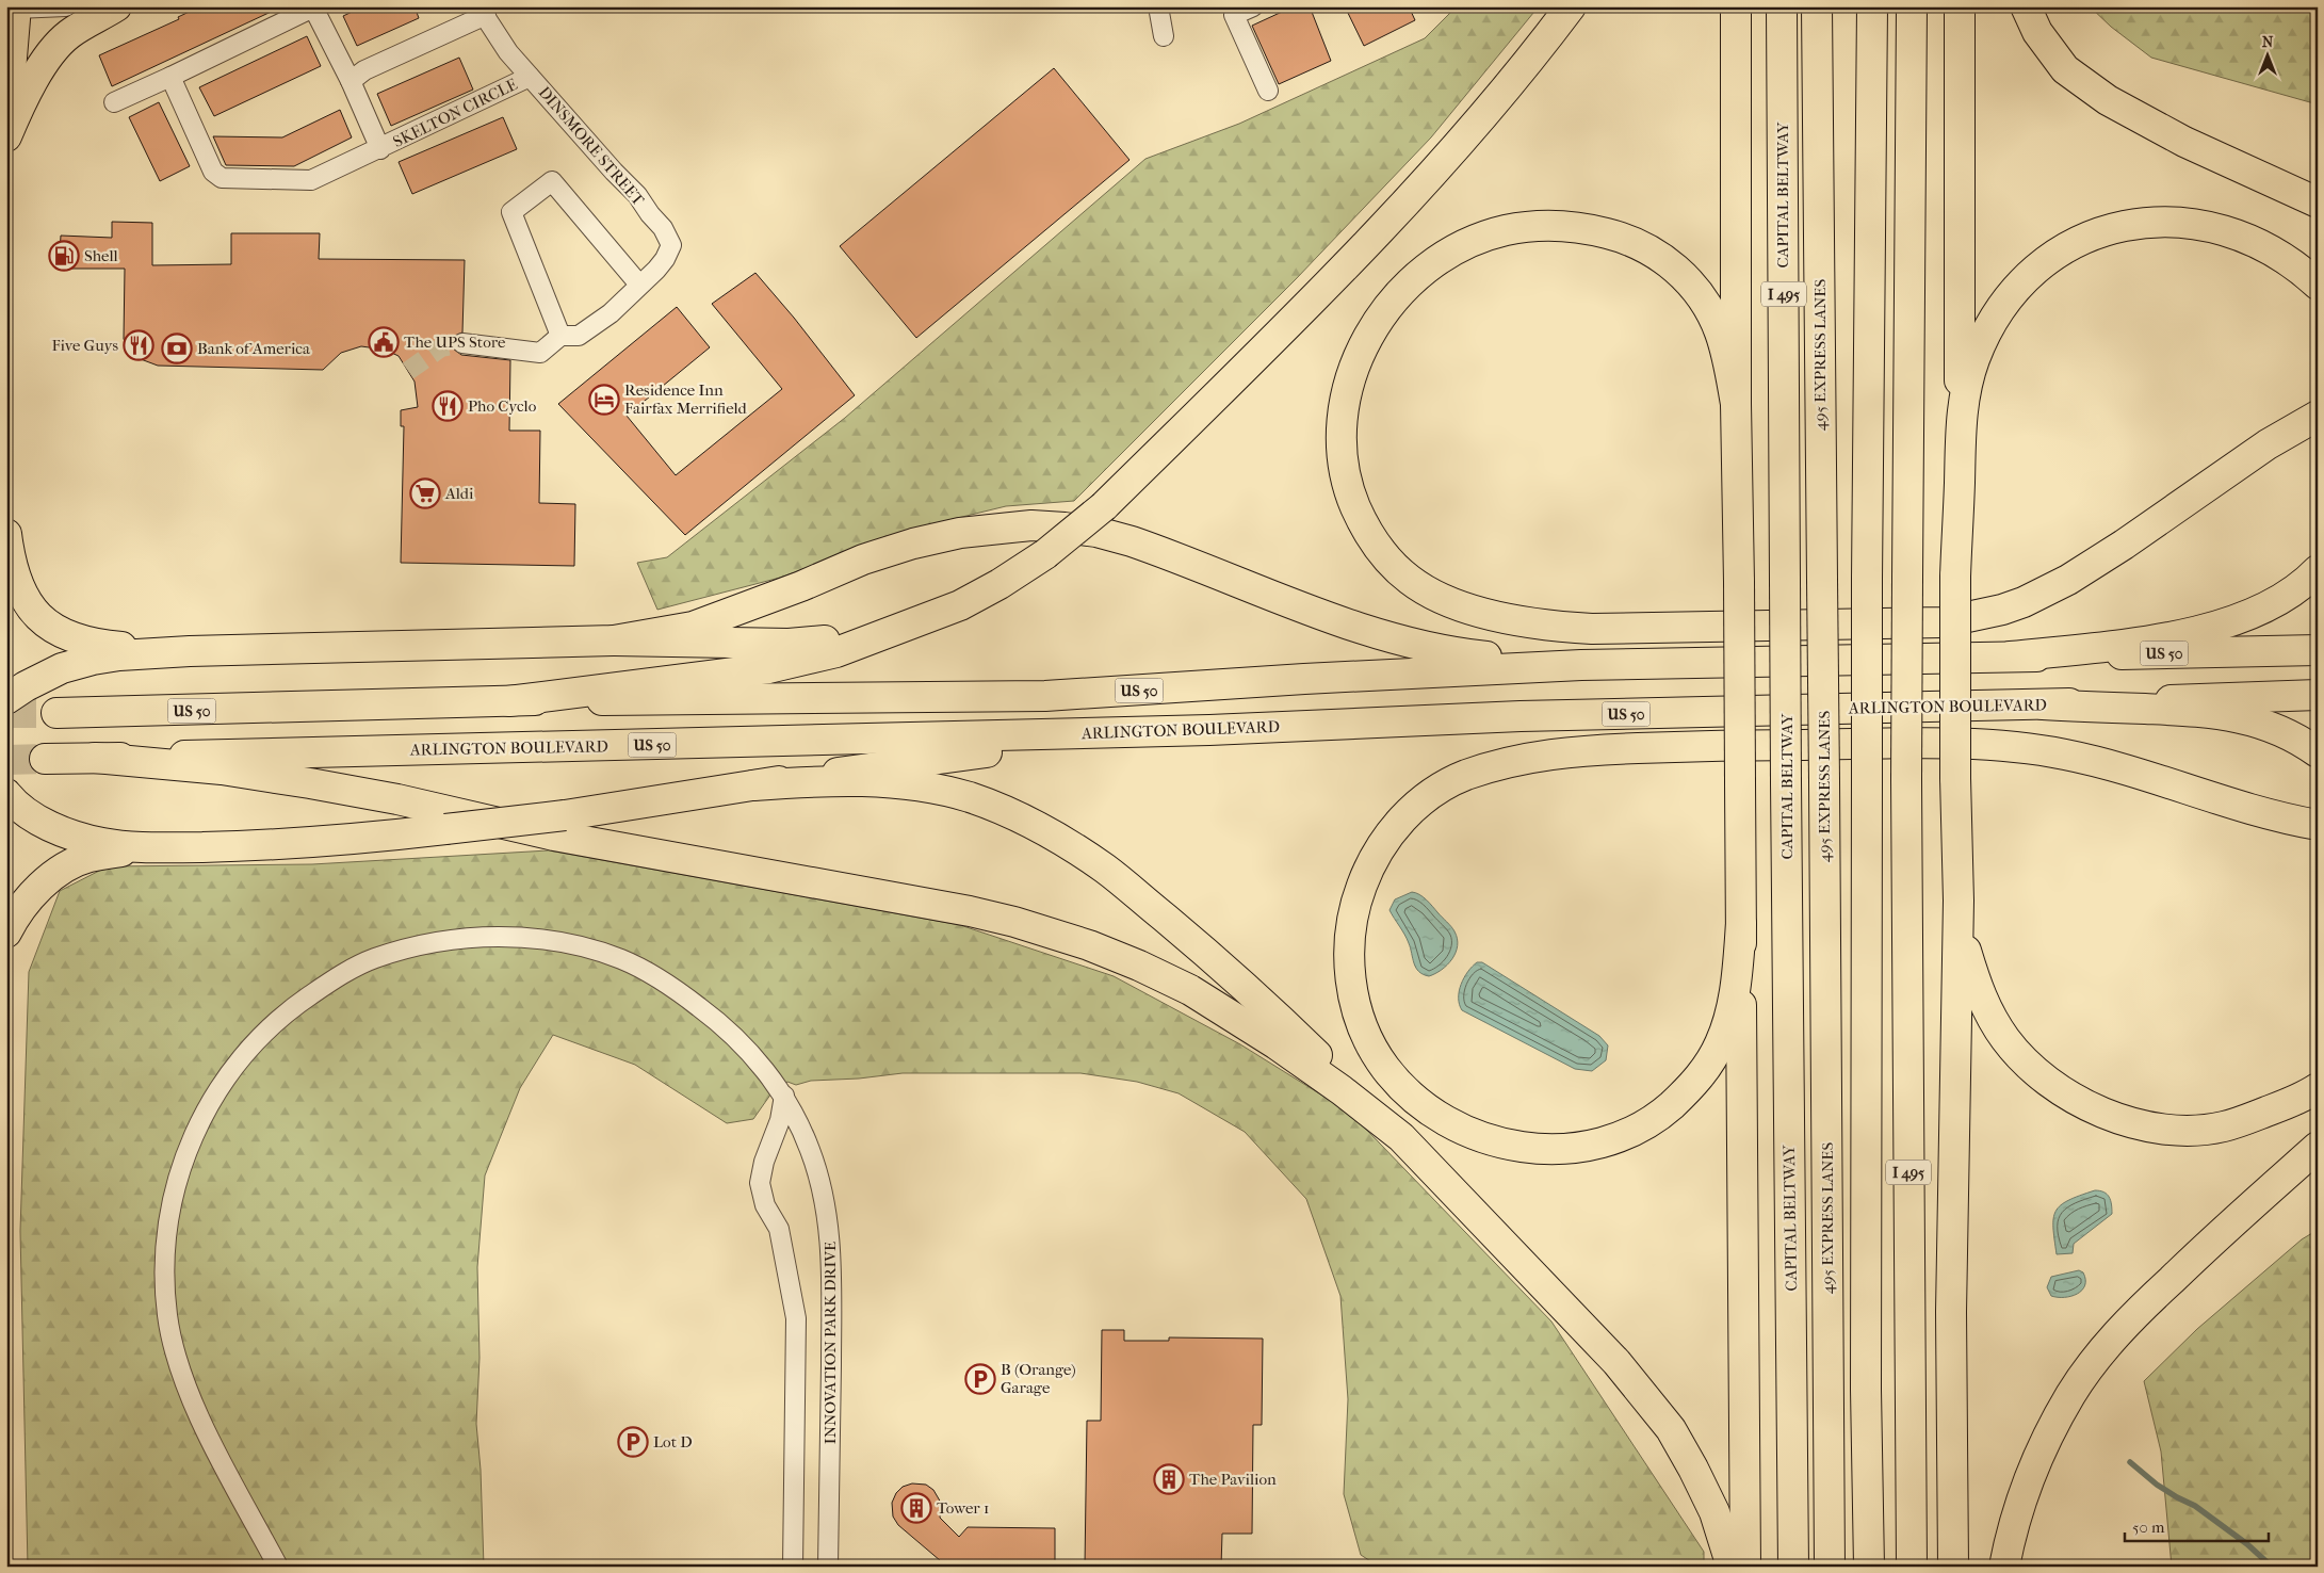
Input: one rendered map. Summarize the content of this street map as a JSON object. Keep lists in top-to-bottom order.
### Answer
{
  "streets": {
    "main road": [
      "CAPITAL BELTWAY",
      "I 495",
      "495 EXPRESS LANES",
      "US 50",
      "ARLINGTON BOULEVARD"
    ],
    "street": ["SKELTON CIRCLE", "DINSMORE STREET", "INNOVATION PARK DRIVE"]
  },
  "crossings": [
    ["SKELTON CIRCLE", "DINSMORE STREET"]
  ],
  "places": {
    "fuel station": ["Shell"],
    "public building": ["The UPS Store"],
    "restaurant": ["Five Guys", "Pho Cyclo"],
    "bank": ["Bank of America"],
    "hotel": ["Residence Inn Fairfax Merrifield"],
    "supermarket": ["Aldi"],
    "parking": ["B (Orange) Garage", "Lot D"],
    "building": ["The Pavilion", "Tower 1"]
  },
  "scale_bar": "50 m",
  "north": "top"
}
